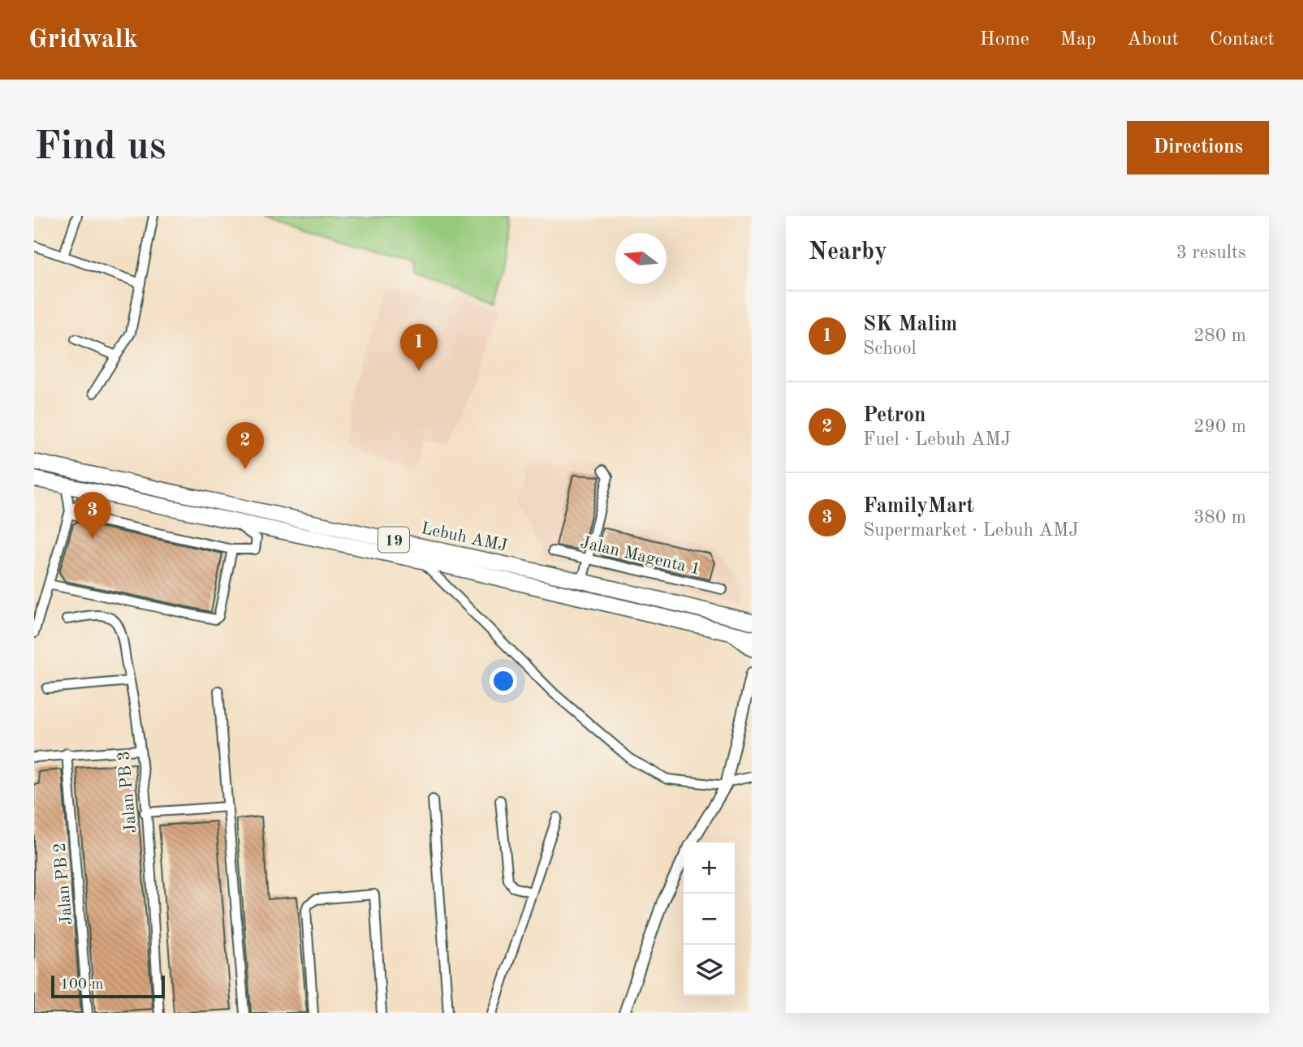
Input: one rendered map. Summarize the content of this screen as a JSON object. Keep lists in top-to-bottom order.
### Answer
{
  "streets": {
    "highway": ["Lebuh AMJ", "19"],
    "street": ["Jalan Magenta 1", "Jalan PB 3", "Jalan PB 2"]
  },
  "scale_bar": "100 m",
  "north": "left",
  "page": {
    "header": "Gridwalk",
    "nav": [
      "Home",
      "Map",
      "About",
      "Contact"
    ],
    "buttons": "Directions",
    "title": "Find us",
    "heading": ["Nearby", "3 results"],
    "list": [
      {
        "mark": "1",
        "name": "SK Malim",
        "note": "School",
        "value": "280 m"
      },
      {
        "mark": "2",
        "name": "Petron",
        "note": "Fuel · Lebuh AMJ",
        "value": "290 m"
      },
      {
        "mark": "3",
        "name": "FamilyMart",
        "note": "Supermarket · Lebuh AMJ",
        "value": "380 m"
      }
    ],
    "pins": ["1", "2", "3"],
    "map_buttons": ["+", "−"],
    "scale": "100 m"
  }
}
